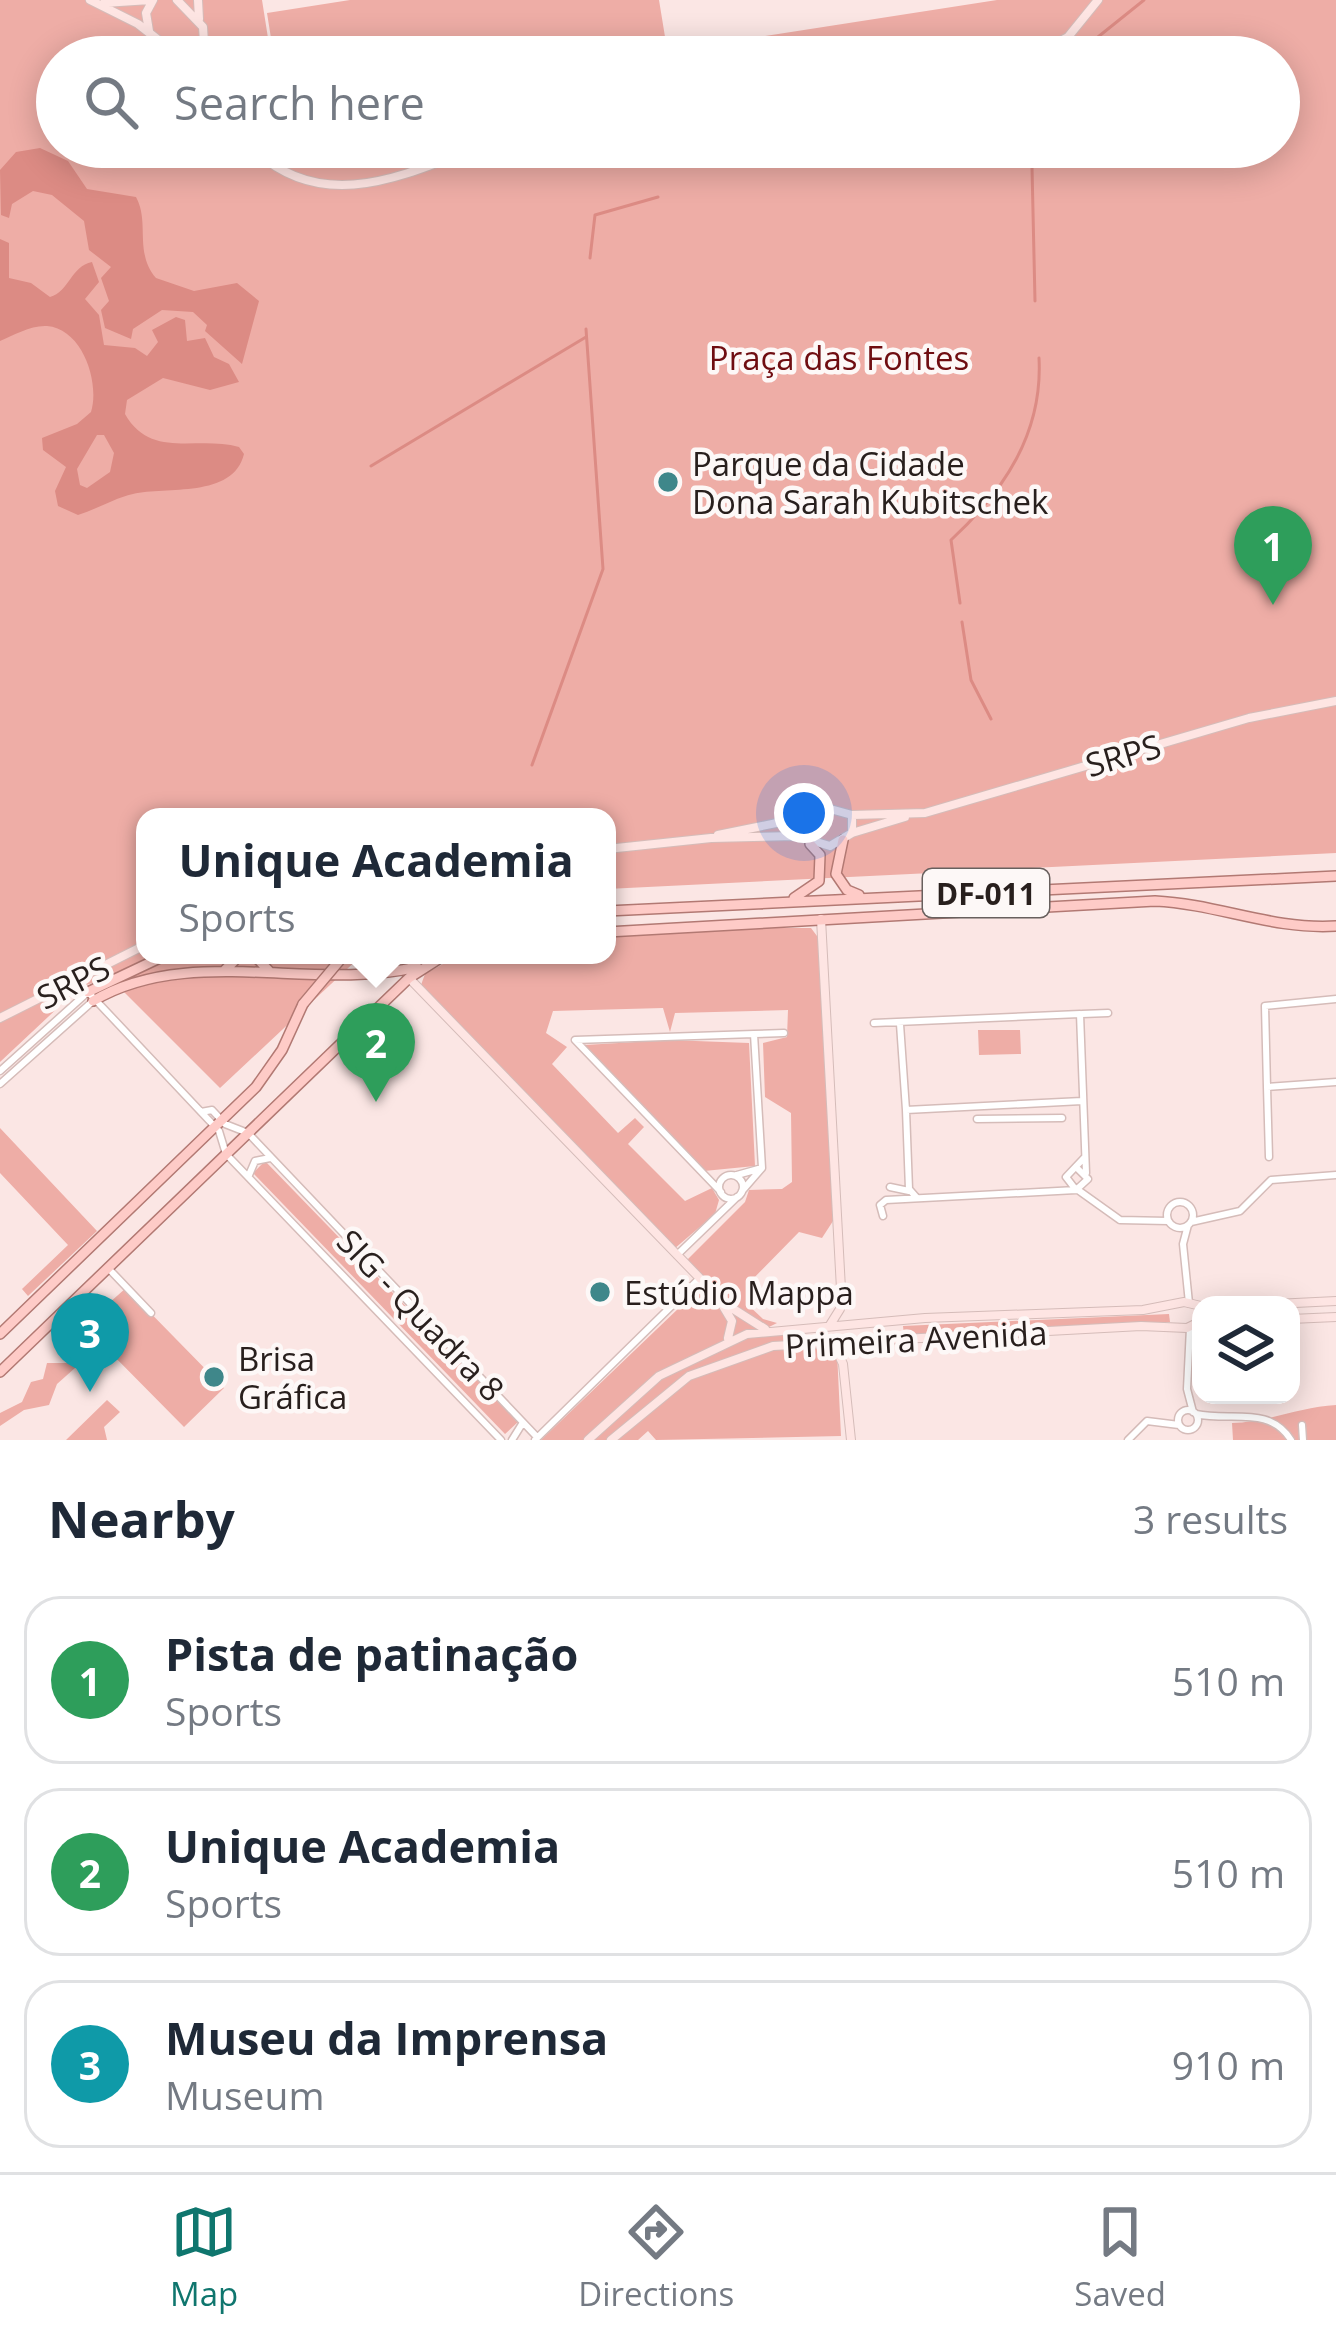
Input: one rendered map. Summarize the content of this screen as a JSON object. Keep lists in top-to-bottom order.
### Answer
{
  "streets": {
    "main road": ["SRPS", "DF-011", "Primeira Avenida"],
    "street": ["SIG - Quadra 8"]
  },
  "parks": ["Praça das Fontes"],
  "places": ["Parque da Cidade Dona Sarah Kubitschek", "Estúdio Mappa", "Brisa Gráfica"],
  "page": {
    "search": "Search here",
    "pins": ["1", "2", "3"],
    "popup": ["Unique Academia", "Sports"],
    "heading": ["Nearby", "3 results"],
    "list": [
      {
        "mark": "1",
        "name": "Pista de patinação",
        "note": "Sports",
        "value": "510 m"
      },
      {
        "mark": "2",
        "name": "Unique Academia",
        "note": "Sports",
        "value": "510 m"
      },
      {
        "mark": "3",
        "name": "Museu da Imprensa",
        "note": "Museum",
        "value": "910 m"
      }
    ],
    "nav": ["Map", "Directions", "Saved"]
  }
}
